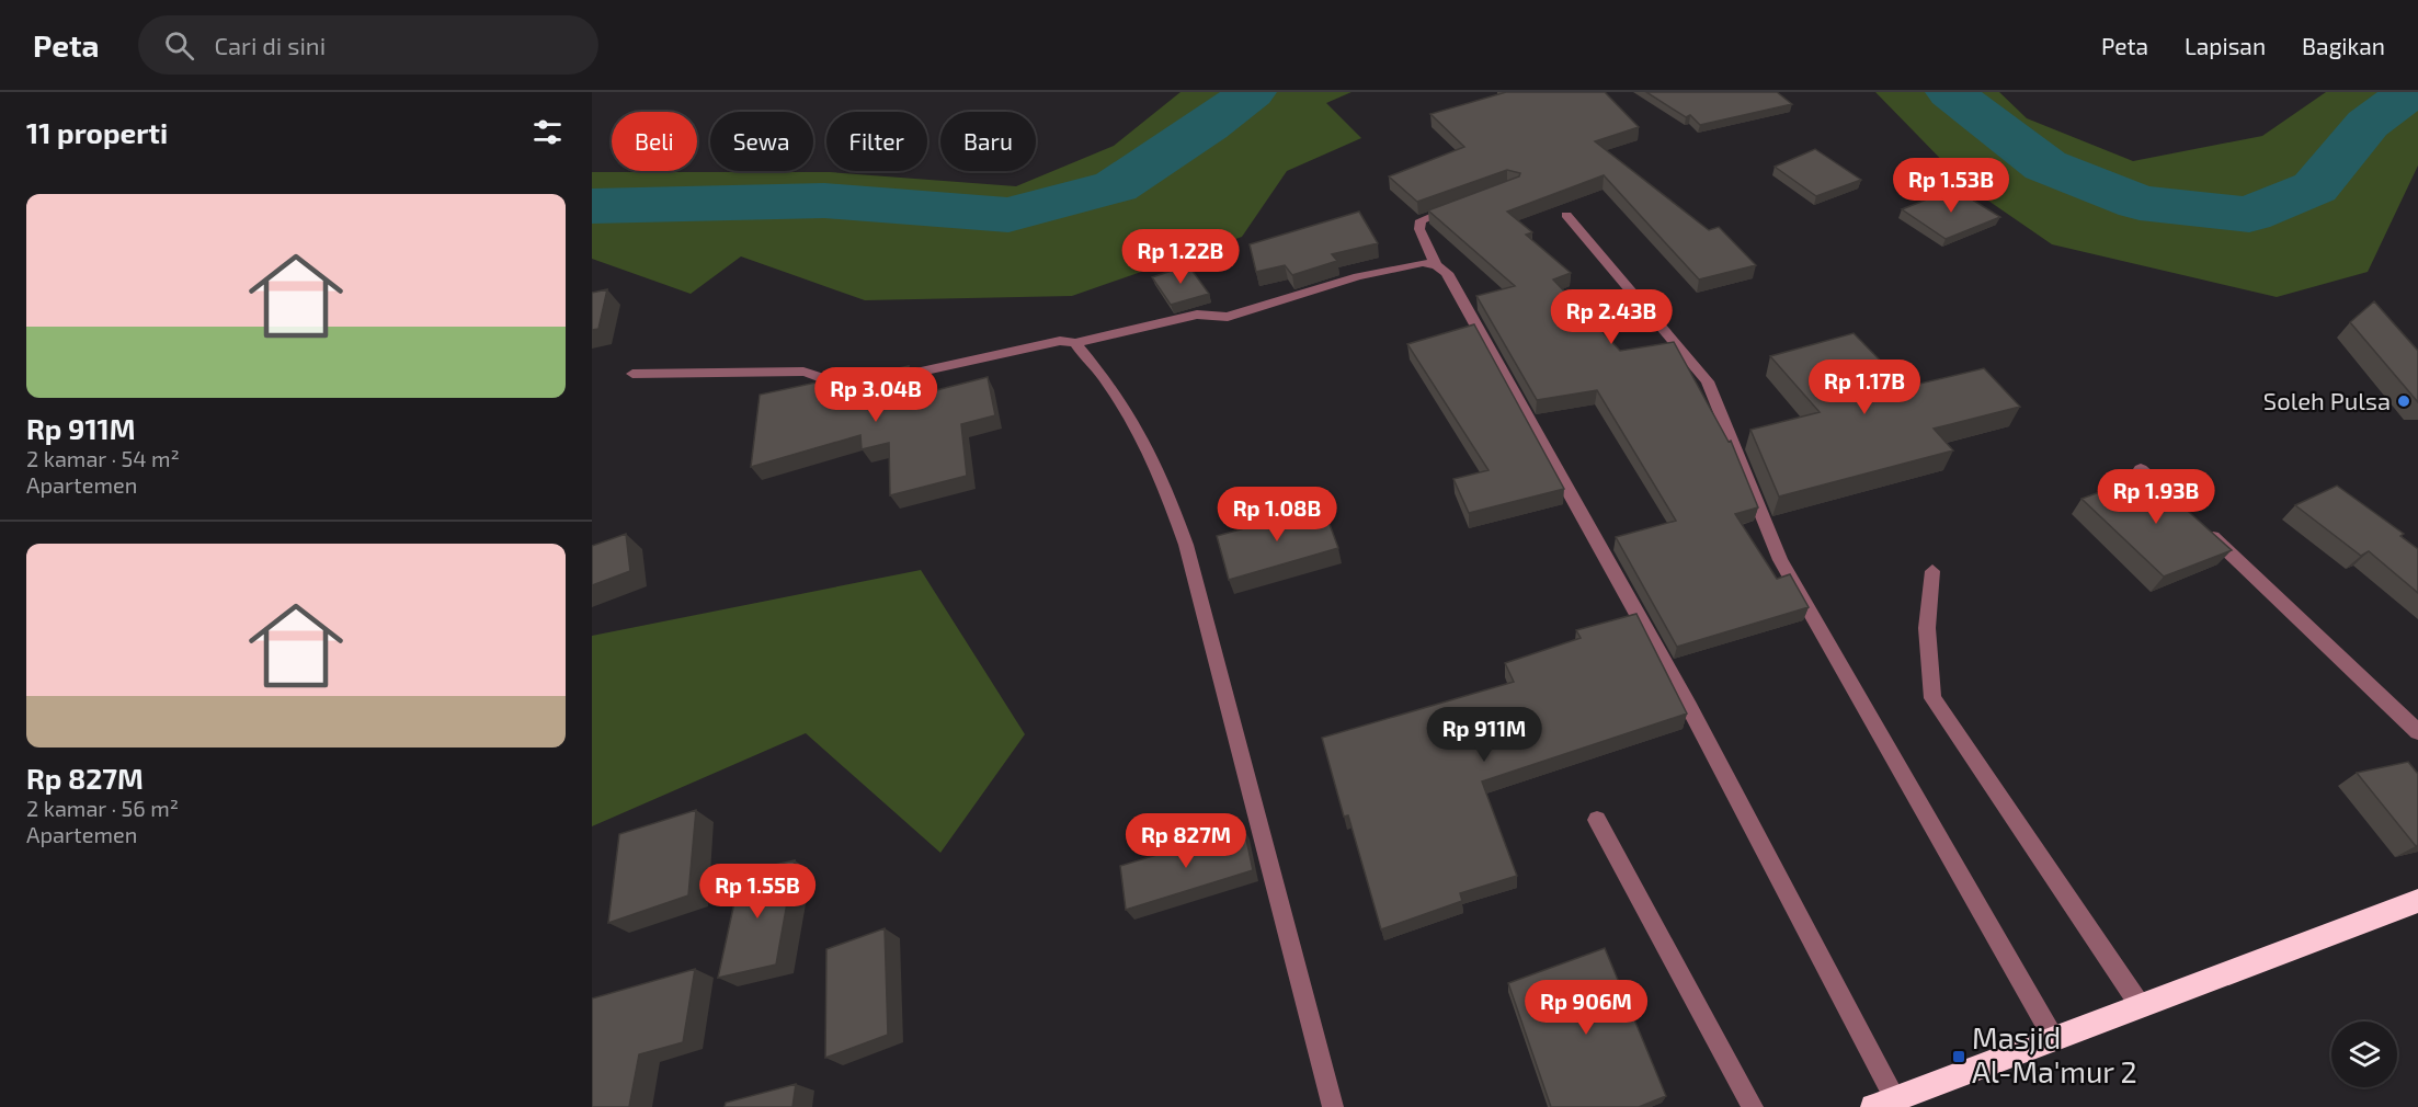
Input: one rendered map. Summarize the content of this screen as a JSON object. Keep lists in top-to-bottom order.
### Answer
{
  "places": {
    "other": ["Soleh Pulsa"],
    "transit": ["Masjid Al-Ma'mur 2"]
  },
  "page": {
    "header": "Peta",
    "search": "Cari di sini",
    "nav": ["Peta", "Lapisan", "Bagikan"],
    "heading": "11 properti",
    "chip": [
      "Beli",
      "Sewa",
      "Filter",
      "Baru"
    ],
    "price": [
      "Rp 1.53B",
      "Rp 1.22B",
      "Rp 2.43B",
      "Rp 1.17B",
      "Rp 3.04B",
      "Rp 1.93B",
      "Rp 1.08B",
      "Rp 911M",
      "Rp 827M",
      "Rp 1.55B",
      "Rp 906M"
    ],
    "list": [
      {
        "name": "Rp 911M",
        "note": "2 kamar · 54 m² · Apartemen"
      },
      {
        "name": "Rp 827M",
        "note": "2 kamar · 56 m² · Apartemen"
      }
    ]
  }
}
